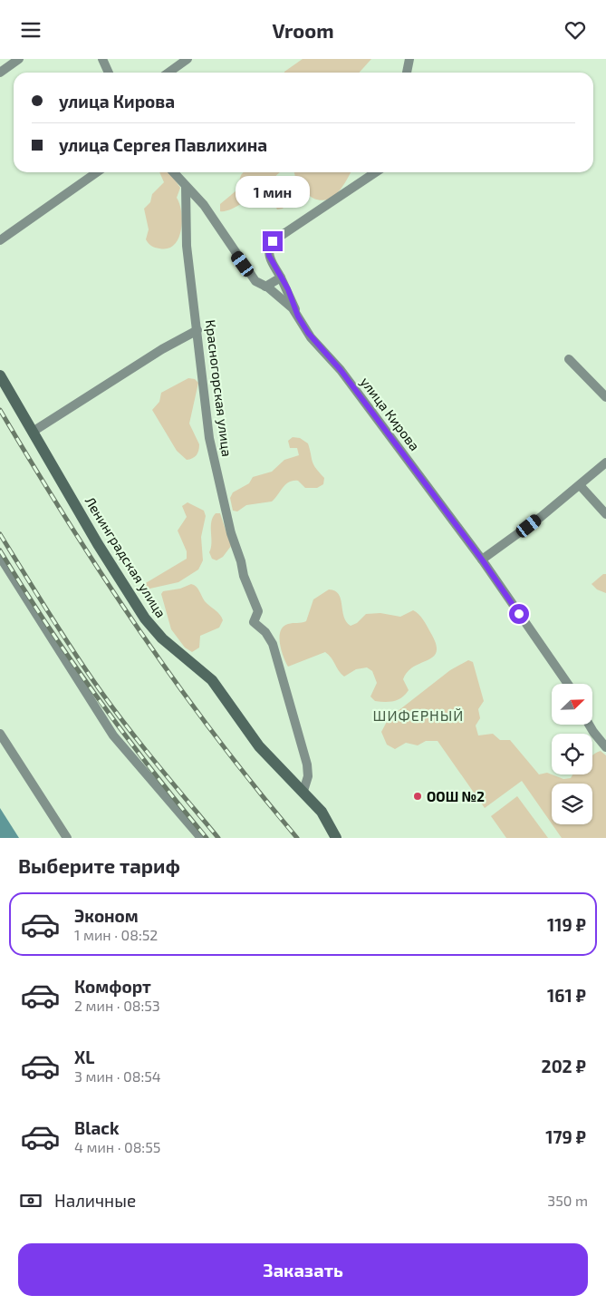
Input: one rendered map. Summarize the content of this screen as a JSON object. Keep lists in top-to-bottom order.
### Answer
{
  "streets": {
    "main road": ["Ленинградская улица"],
    "street": ["Красногорская улица", "улица Кирова"]
  },
  "crossings": [
    ["Красногорская улица", "улица Кирова"],
    ["Красногорская улица", "Ленинградская улица"]
  ],
  "districts": ["ШИФЕРНЫЙ"],
  "places": ["ООШ №2"],
  "north": "top right",
  "page": {
    "header": "Vroom",
    "banner": ["улица Кирова", "улица Сергея Павлихина"],
    "bubble": "1 мин",
    "heading": "Выберите тариф",
    "list": [
      {
        "name": "Эконом",
        "note": "1 мин · 08:52",
        "value": "119 ₽"
      },
      {
        "name": "Комфорт",
        "note": "2 мин · 08:53",
        "value": "161 ₽"
      },
      {
        "name": "XL",
        "note": "3 мин · 08:54",
        "value": "202 ₽"
      },
      {
        "name": "Black",
        "note": "4 мин · 08:55",
        "value": "179 ₽"
      }
    ],
    "pay": ["Наличные", "350 m"],
    "buttons": "Заказать"
  }
}
